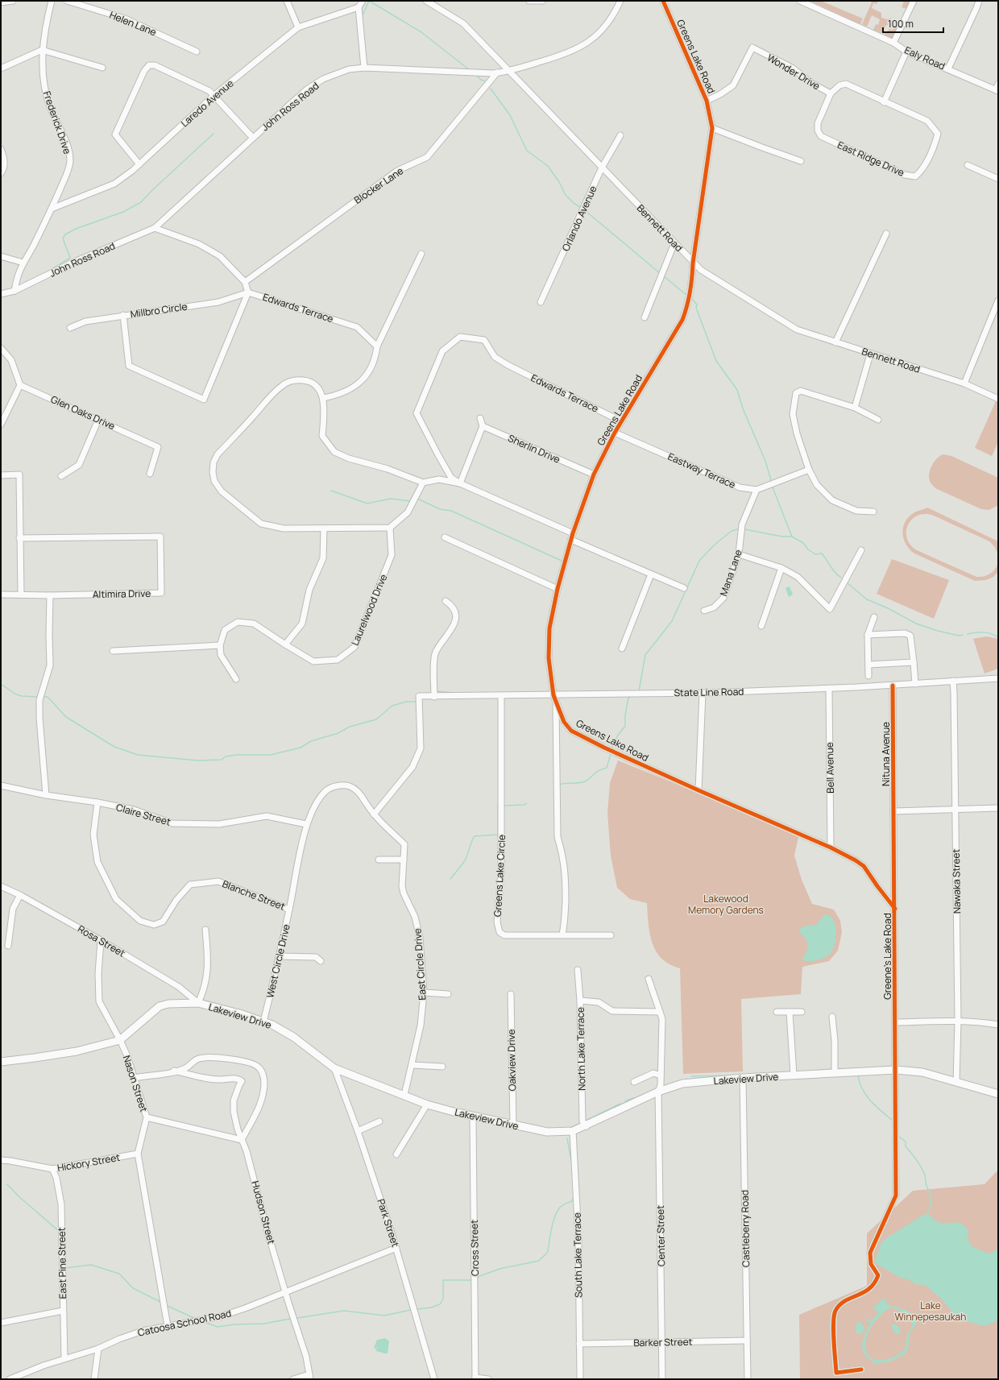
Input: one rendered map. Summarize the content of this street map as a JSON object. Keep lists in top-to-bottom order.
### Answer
{
  "streets": {
    "main road": ["Lakeview Drive"],
    "street": [
      "Helen Lane",
      "Greens Lake Road",
      "Ealy Road",
      "Wonder Drive",
      "Laredo Avenue",
      "John Ross Road",
      "Frederick Drive",
      "East Ridge Drive",
      "Blocker Lane",
      "Orlando Avenue",
      "Bennett Road",
      "Edwards Terrace",
      "Millbro Circle",
      "Glen Oaks Drive",
      "Sherlin Drive",
      "Eastway Terrace",
      "Mana Lane",
      "Altimira Drive",
      "Laurelwood Drive",
      "State Line Road",
      "Nituna Avenue",
      "Bell Avenue",
      "Claire Street",
      "Greens Lake Circle",
      "Nawaka Street",
      "Blanche Street",
      "Rosa Street",
      "Greene's Lake Road",
      "West Circle Drive",
      "East Circle Drive",
      "North Lake Terrace",
      "Oakview Drive",
      "Nason Street",
      "Hickory Street",
      "Hudson Street",
      "Park Street",
      "Castleberry Road",
      "Center Street",
      "Cross Street",
      "South Lake Terrace",
      "East Pine Street",
      "Catoosa School Road",
      "Barker Street"
    ]
  },
  "crossings": [
    ["Greens Lake Road", "Wonder Drive"],
    ["Greens Lake Road", "Bennett Road"],
    ["Greens Lake Road", "Edwards Terrace"],
    ["Greens Lake Road", "Sherlin Drive"],
    ["Greens Lake Road", "Eastway Terrace"],
    ["Greens Lake Road", "State Line Road"],
    ["Greens Lake Road", "Bell Avenue"],
    ["Greens Lake Road", "Greene's Lake Road"],
    ["Wonder Drive", "East Ridge Drive"],
    ["Laredo Avenue", "Frederick Drive"],
    ["John Ross Road", "Frederick Drive"],
    ["John Ross Road", "Blocker Lane"],
    ["John Ross Road", "Bennett Road"],
    ["Orlando Avenue", "Bennett Road"],
    ["Edwards Terrace", "Millbro Circle"],
    ["Eastway Terrace", "Mana Lane"],
    ["State Line Road", "Nituna Avenue"],
    ["State Line Road", "Bell Avenue"],
    ["State Line Road", "Greens Lake Circle"],
    ["State Line Road", "Nawaka Street"],
    ["State Line Road", "East Circle Drive"],
    ["Nituna Avenue", "Greene's Lake Road"],
    ["Claire Street", "Blanche Street"],
    ["Claire Street", "West Circle Drive"],
    ["Claire Street", "East Circle Drive"],
    ["Nawaka Street", "Lakeview Drive"],
    ["Blanche Street", "West Circle Drive"],
    ["Rosa Street", "Lakeview Drive"],
    ["Rosa Street", "Nason Street"],
    ["Greene's Lake Road", "Lakeview Drive"],
    ["West Circle Drive", "East Circle Drive"],
    ["West Circle Drive", "Lakeview Drive"],
    ["East Circle Drive", "Lakeview Drive"],
    ["Lakeview Drive", "North Lake Terrace"],
    ["Lakeview Drive", "Oakview Drive"],
    ["Lakeview Drive", "Nason Street"],
    ["Lakeview Drive", "Park Street"],
    ["Lakeview Drive", "Castleberry Road"],
    ["Lakeview Drive", "Center Street"],
    ["Lakeview Drive", "Cross Street"],
    ["Lakeview Drive", "South Lake Terrace"],
    ["Nason Street", "Hickory Street"],
    ["Nason Street", "Catoosa School Road"],
    ["Hickory Street", "East Pine Street"],
    ["Hudson Street", "Catoosa School Road"],
    ["Park Street", "Catoosa School Road"],
    ["Castleberry Road", "Barker Street"],
    ["Center Street", "Barker Street"],
    ["South Lake Terrace", "Barker Street"],
    ["East Pine Street", "Catoosa School Road"]
  ],
  "parks": ["Lakewood Memory Gardens", "Lake Winnepesaukah"],
  "scale_bar": "100 m"
}
